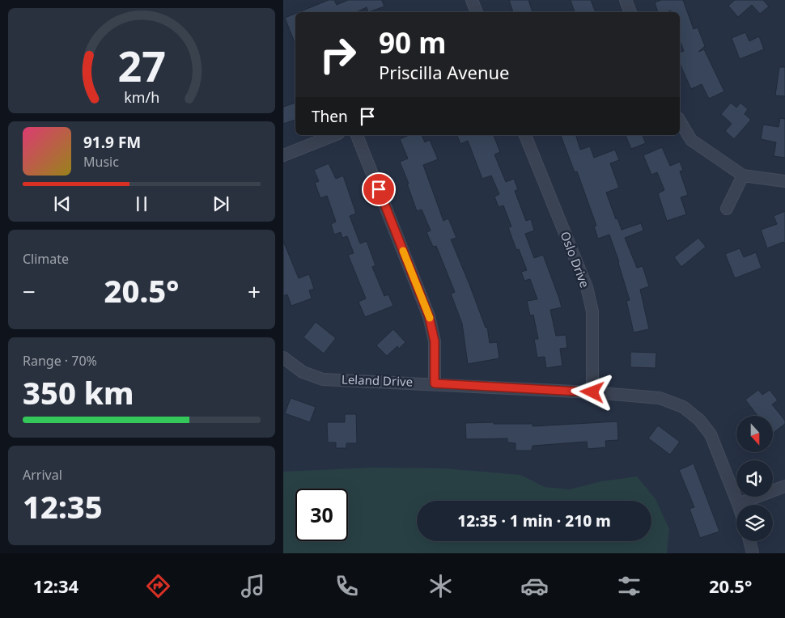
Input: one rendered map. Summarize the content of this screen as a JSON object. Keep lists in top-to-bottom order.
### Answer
{
  "streets": {
    "street": ["Oslo Drive", "Leland Drive"]
  },
  "crossings": [
    ["Oslo Drive", "Leland Drive"]
  ],
  "north": "bottom",
  "page": {
    "turn": ["90 m", "Priscilla Avenue"],
    "then": "Then",
    "song": ["91.9 FM", "Music"],
    "tile": [
      "Climate",
      ["Range · 70%", "350 km"],
      ["Arrival", "12:35"]
    ],
    "heat": ["−", "20.5°", "+"],
    "limit": "30",
    "trip": "12:35 · 1 min · 210 m",
    "tabs": ["12:34", "20.5°"],
    "gauge": ["27", "km/h"]
  }
}
